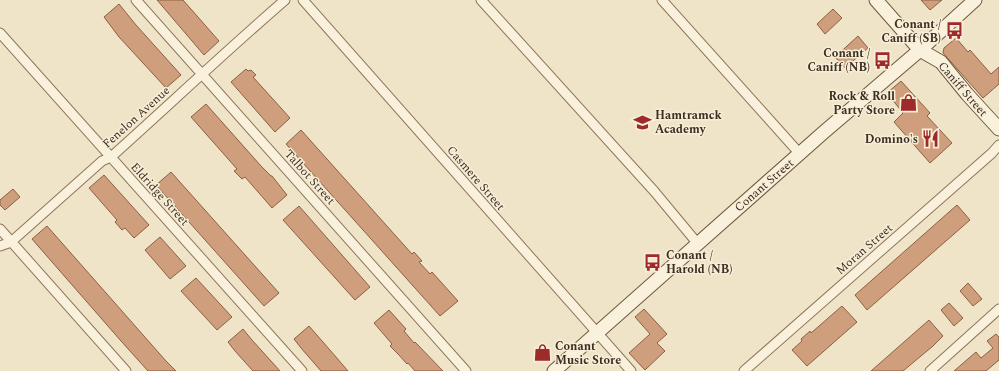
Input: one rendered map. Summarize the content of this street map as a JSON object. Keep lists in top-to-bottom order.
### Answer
{
  "streets": {
    "main road": ["Caniff Street", "Conant Street"],
    "street": [
      "Fenelon Avenue",
      "Talbot Street",
      "Casmere Street",
      "Eldridge Street",
      "Moran Street"
    ]
  },
  "crossings": [
    ["Caniff Street", "Conant Street"],
    ["Fenelon Avenue", "Talbot Street"],
    ["Fenelon Avenue", "Eldridge Street"],
    ["Casmere Street", "Conant Street"]
  ],
  "places": {
    "bus stop": ["Conant / Caniff (SB)", "Conant / Caniff (NB)", "Conant / Harold (NB)"],
    "shop": ["Rock & Roll Party Store", "Conant Music Store"],
    "school or university": ["Hamtramck Academy"],
    "restaurant": ["Domino's"]
  }
}
